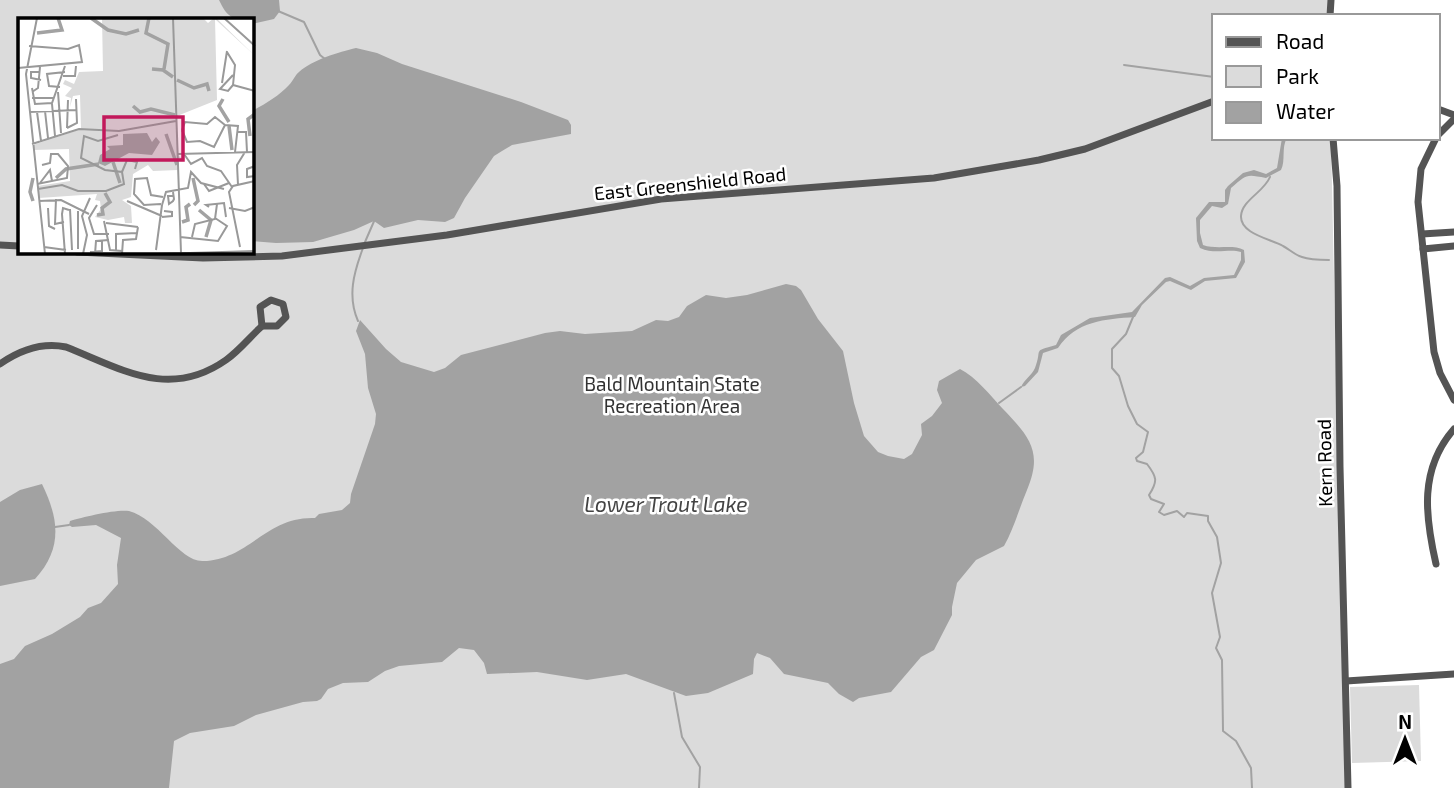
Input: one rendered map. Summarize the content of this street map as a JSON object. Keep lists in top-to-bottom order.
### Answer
{
  "streets": {
    "street": ["East Greenshield Road", "Kern Road"]
  },
  "water": ["Lower Trout Lake"],
  "parks": ["Bald Mountain State Recreation Area"],
  "legend": ["Road", "Park", "Water"],
  "north": "top"
}
